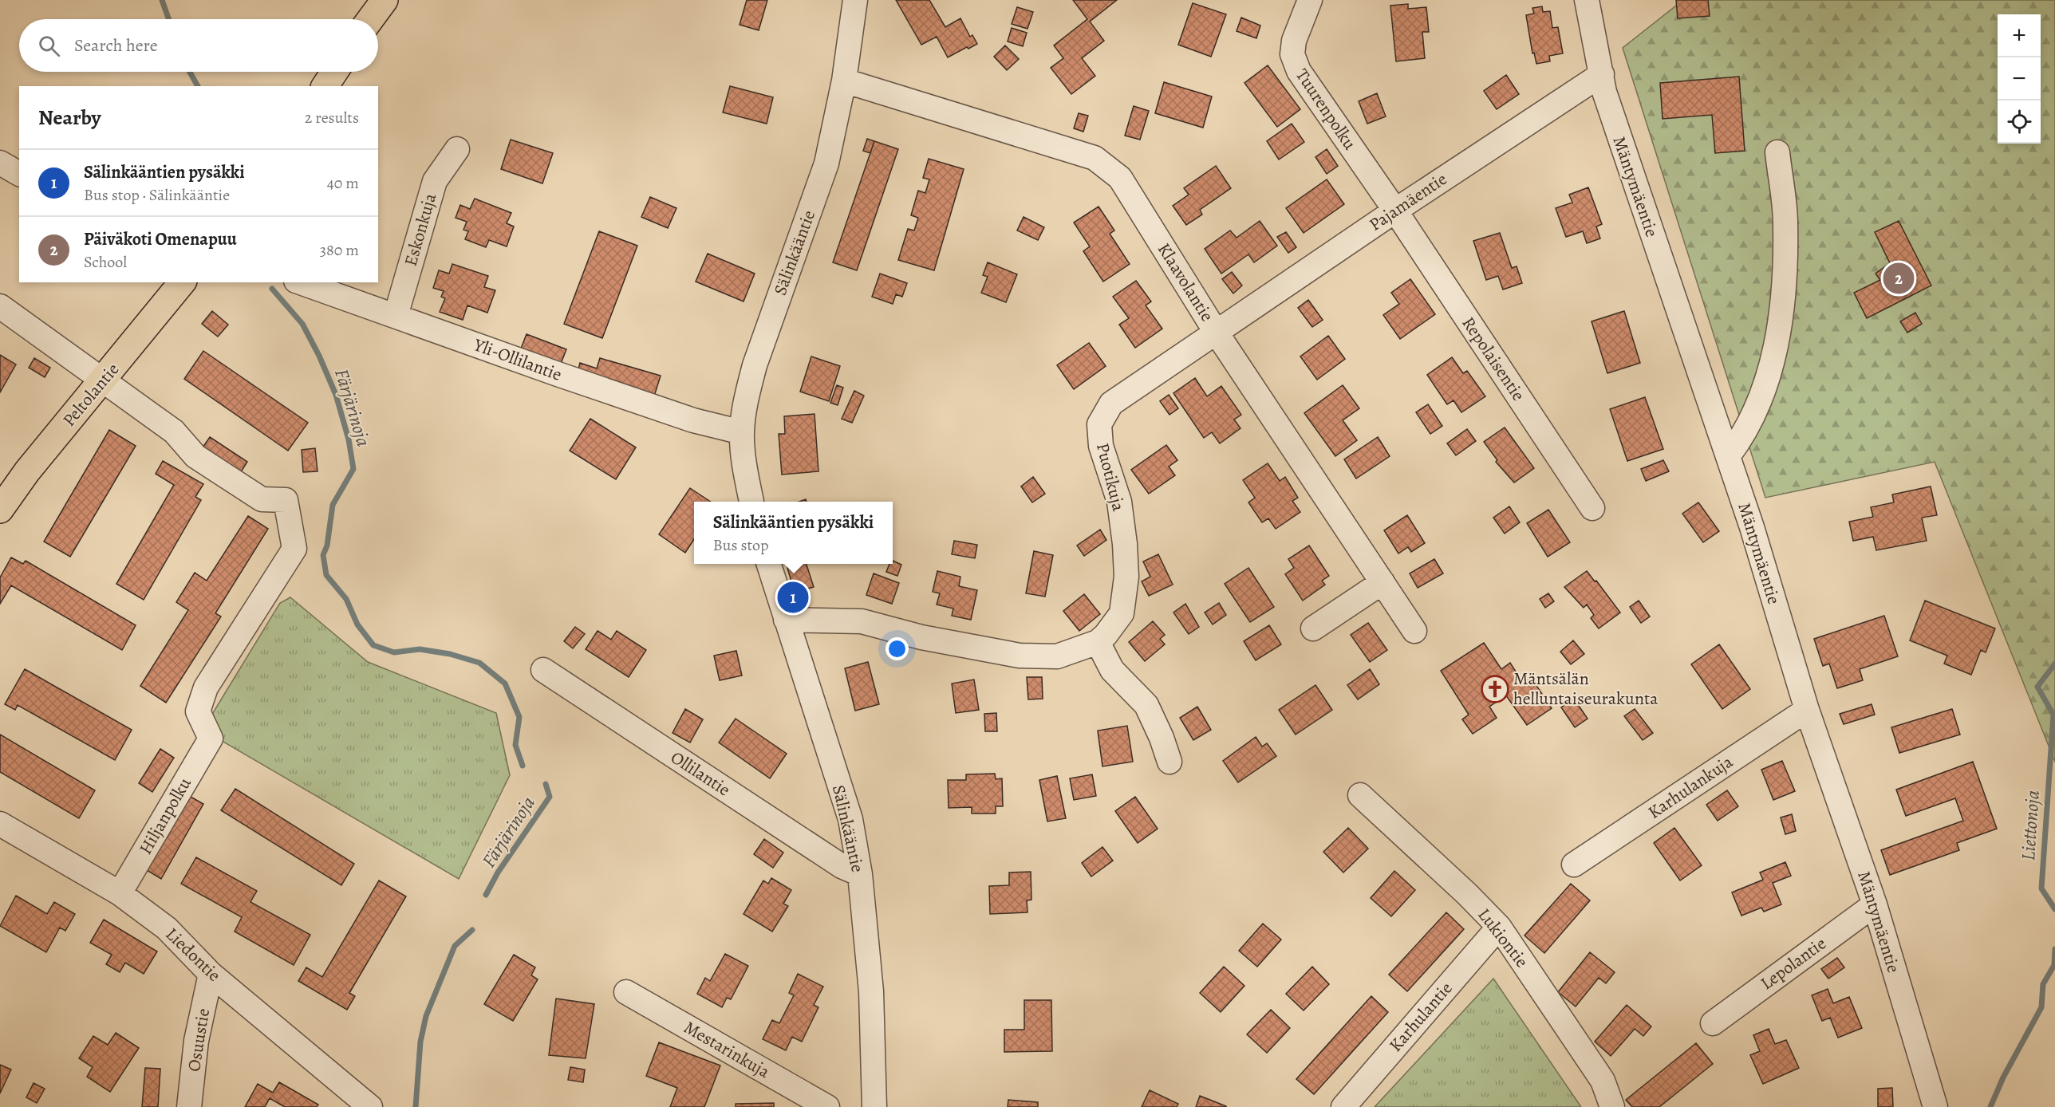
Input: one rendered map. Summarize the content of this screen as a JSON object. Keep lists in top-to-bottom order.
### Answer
{
  "streets": {
    "main road": ["Peltolantie"],
    "street": [
      "Tuurenpolku",
      "Mäntymäentie",
      "Pajamäentie",
      "Eskonkuja",
      "Sälinkääntie",
      "Klaavolantie",
      "Repolaisentie",
      "Yli-Ollilantie",
      "Puotikuja",
      "Ollilantie",
      "Karhulankuja",
      "Hiljanpolku",
      "Lukiontie",
      "Liedontie",
      "Lepolantie",
      "Karhulantie",
      "Osuustie",
      "Mestarinkuja"
    ]
  },
  "crossings": [
    ["Tuurenpolku", "Pajamäentie"],
    ["Tuurenpolku", "Repolaisentie"],
    ["Mäntymäentie", "Pajamäentie"],
    ["Mäntymäentie", "Karhulankuja"],
    ["Mäntymäentie", "Lepolantie"],
    ["Pajamäentie", "Klaavolantie"],
    ["Pajamäentie", "Repolaisentie"],
    ["Pajamäentie", "Puotikuja"],
    ["Eskonkuja", "Yli-Ollilantie"],
    ["Sälinkääntie", "Klaavolantie"],
    ["Sälinkääntie", "Yli-Ollilantie"],
    ["Sälinkääntie", "Puotikuja"],
    ["Sälinkääntie", "Ollilantie"],
    ["Klaavolantie", "Puotikuja"],
    ["Peltolantie", "Hiljanpolku"],
    ["Hiljanpolku", "Liedontie"],
    ["Lukiontie", "Karhulantie"],
    ["Liedontie", "Osuustie"]
  ],
  "water": ["Färjärinoja", "Liettonoja"],
  "places": {
    "church": ["Mäntsälän helluntaiseurakunta"]
  },
  "page": {
    "map_buttons": ["+", "−"],
    "search": "Search here",
    "heading": ["Nearby", "2 results"],
    "list": [
      {
        "mark": "1",
        "name": "Sälinkääntien pysäkki",
        "note": "Bus stop · Sälinkääntie",
        "value": "40 m"
      },
      {
        "mark": "2",
        "name": "Päiväkoti Omenapuu",
        "note": "School",
        "value": "380 m"
      }
    ],
    "pins": ["2", "1"],
    "popup": ["Sälinkääntien pysäkki", "Bus stop"]
  }
}
